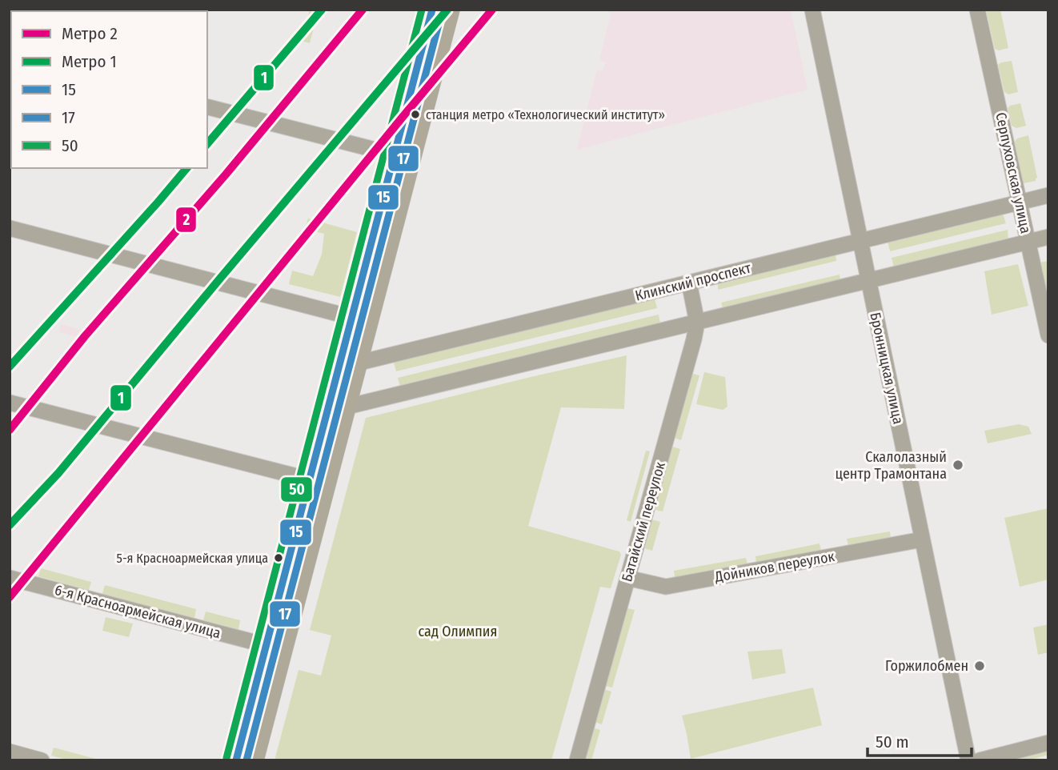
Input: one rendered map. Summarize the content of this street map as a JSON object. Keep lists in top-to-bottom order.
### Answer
{
  "streets": {
    "street": [
      "Серпуховская улица",
      "Клинский проспект",
      "Бронницкая улица",
      "Батайский переулок",
      "Дойников переулок",
      "6-я Красноармейская улица"
    ]
  },
  "crossings": [
    ["Серпуховская улица", "Клинский проспект"],
    ["Клинский проспект", "Бронницкая улица"],
    ["Клинский проспект", "Батайский переулок"],
    ["Бронницкая улица", "Дойников переулок"],
    ["Батайский переулок", "Дойников переулок"]
  ],
  "parks": ["сад Олимпия"],
  "places": [
    "станция метро «Технологический институт»",
    "Скалолазный центр Трамонтана",
    "5-я Красноармейская улица",
    "Горжилобмен"
  ],
  "lines": [
    "metro line 2",
    "metro line 1",
    "transit line 15",
    "transit line 50",
    "transit line 17"
  ],
  "legend": [
    "Метро 2",
    "Метро 1",
    "15",
    "17",
    "50"
  ],
  "scale_bar": "50 m"
}
